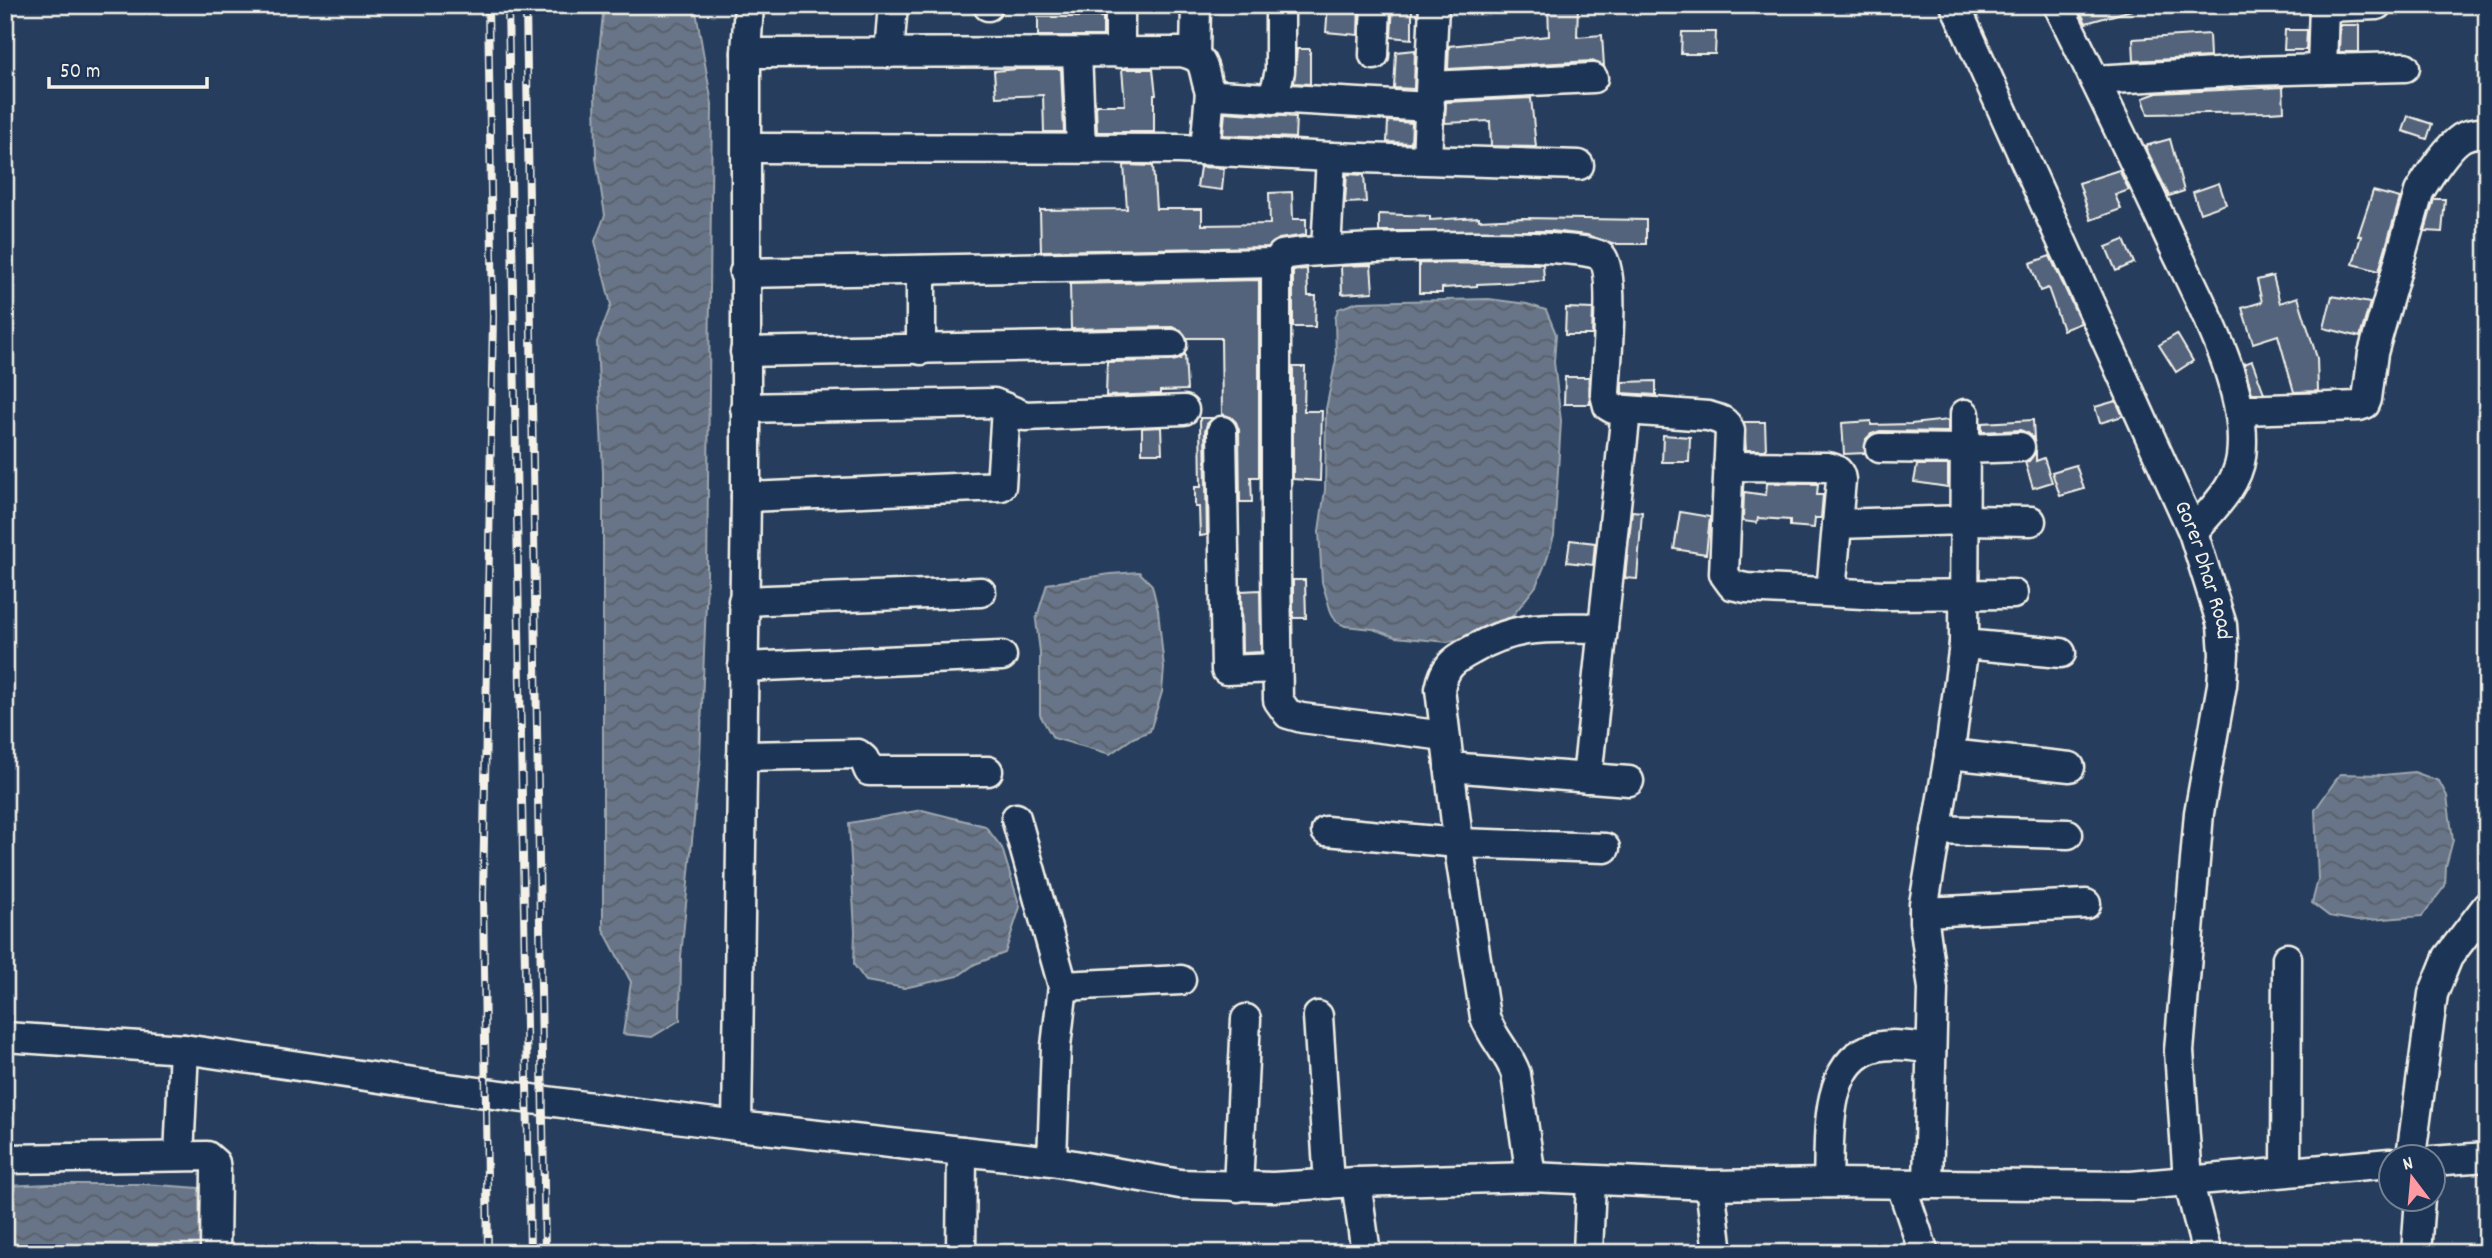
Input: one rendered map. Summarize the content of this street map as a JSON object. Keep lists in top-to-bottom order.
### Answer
{
  "streets": {
    "street": ["Gorer Dhar Road"]
  },
  "scale_bar": "50 m",
  "north": "top"
}
